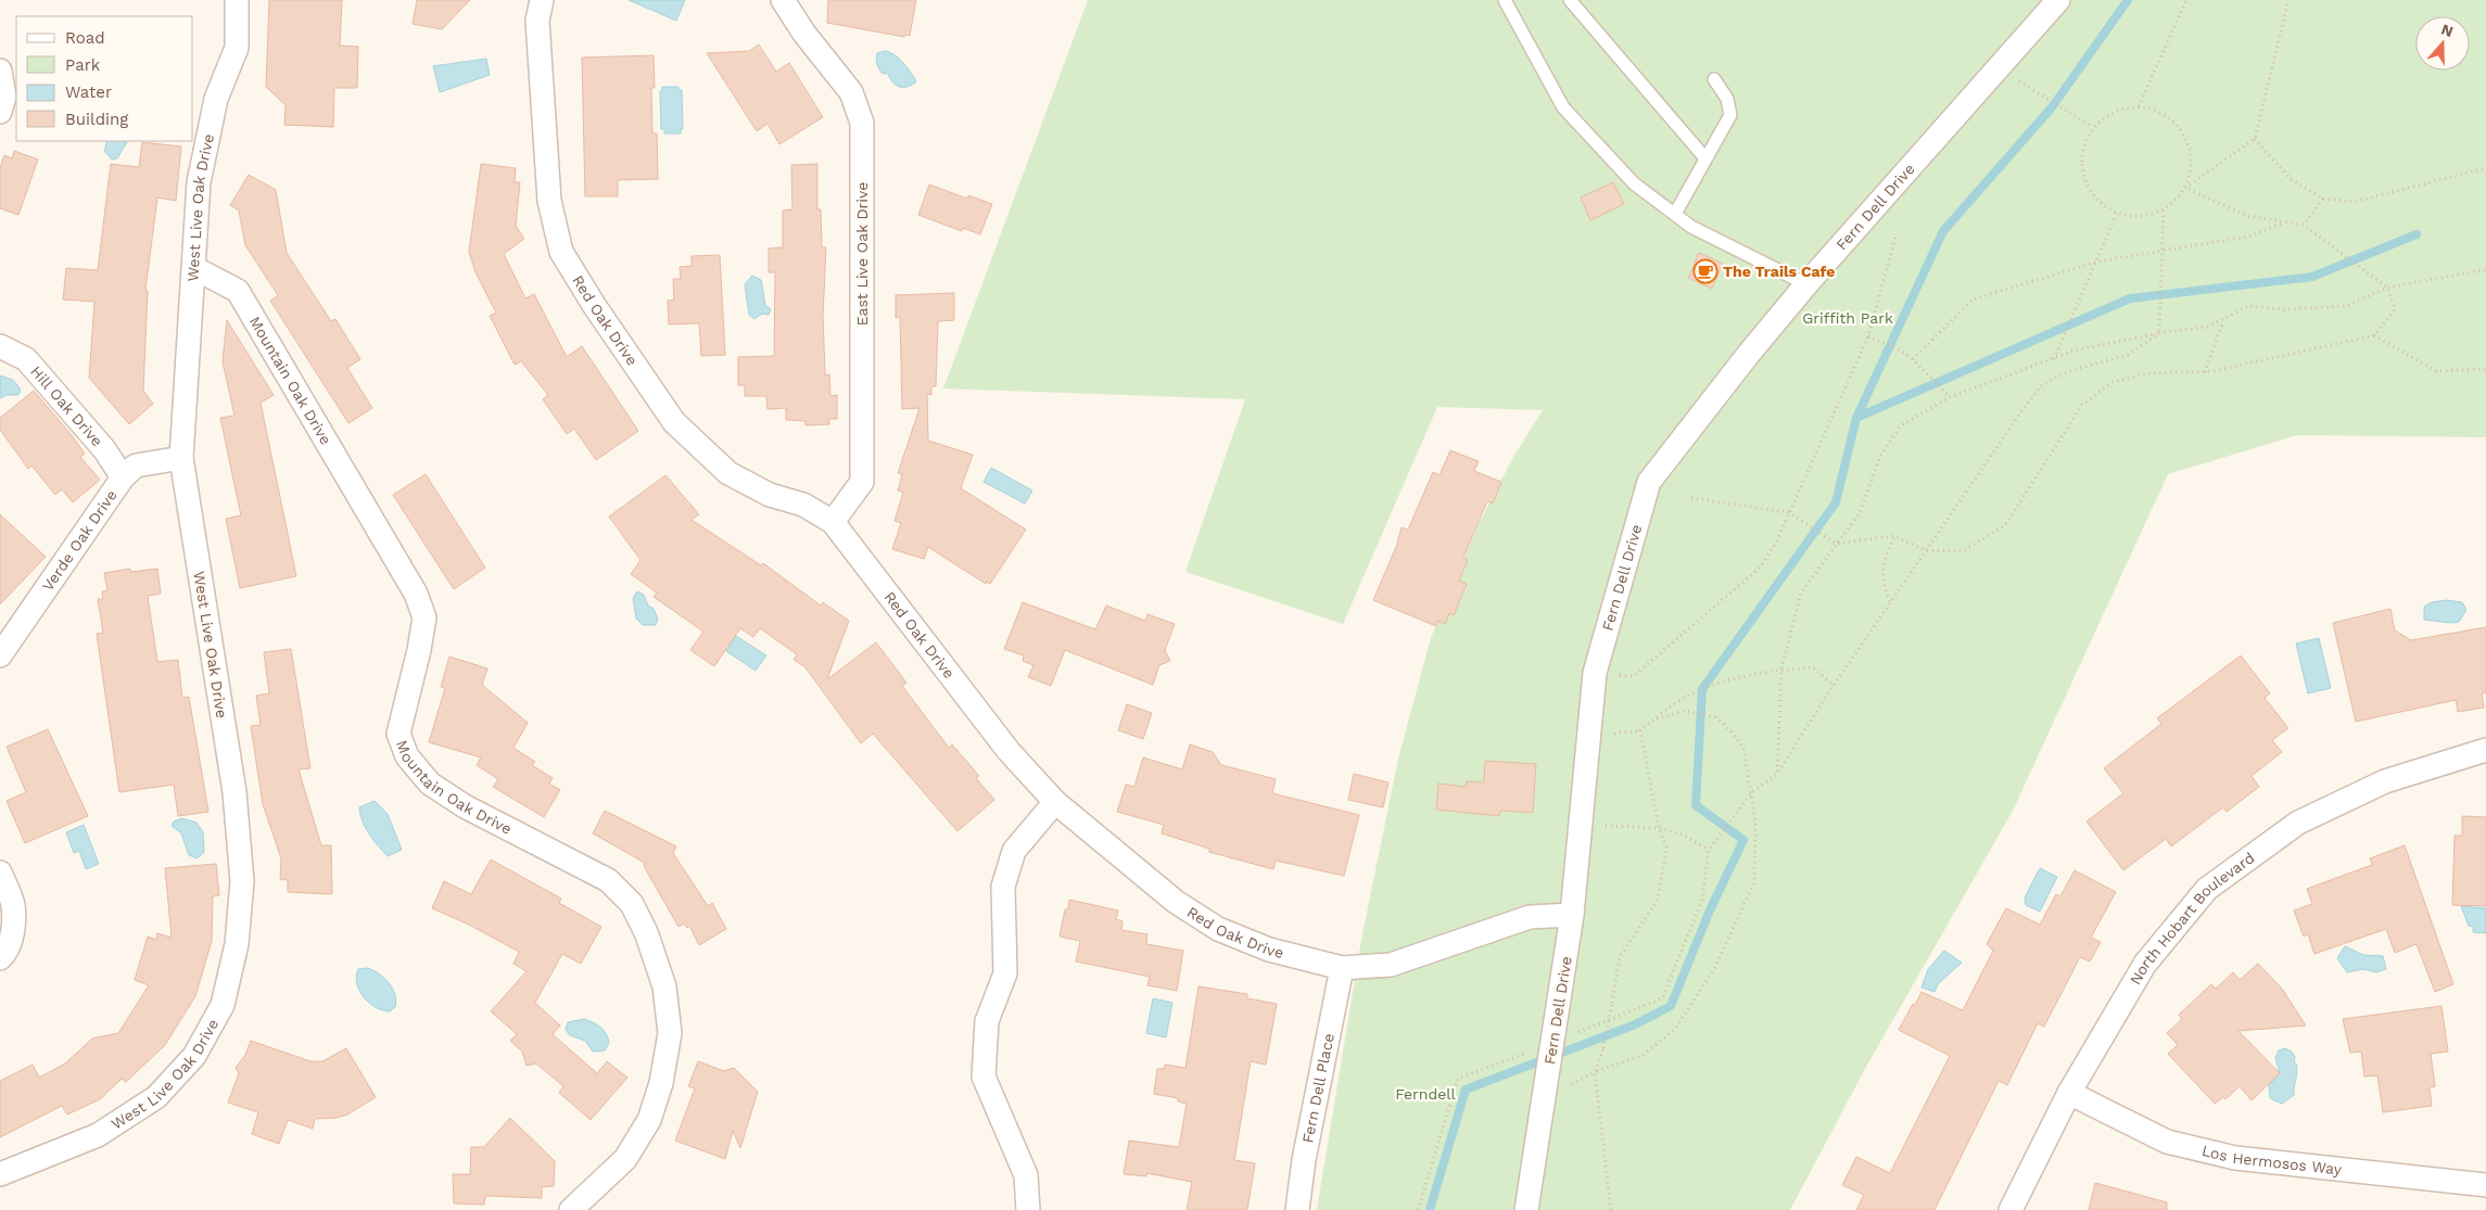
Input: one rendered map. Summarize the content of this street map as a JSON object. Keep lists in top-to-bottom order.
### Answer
{
  "streets": {
    "street": [
      "Fern Dell Drive",
      "West Live Oak Drive",
      "East Live Oak Drive",
      "Red Oak Drive",
      "Mountain Oak Drive",
      "Hill Oak Drive",
      "Verde Oak Drive",
      "North Hobart Boulevard",
      "Fern Dell Place",
      "Los Hermosos Way"
    ]
  },
  "crossings": [
    ["Fern Dell Drive", "Red Oak Drive"],
    ["West Live Oak Drive", "Mountain Oak Drive"],
    ["West Live Oak Drive", "Verde Oak Drive"],
    ["East Live Oak Drive", "Red Oak Drive"],
    ["Red Oak Drive", "Fern Dell Place"],
    ["Hill Oak Drive", "Verde Oak Drive"],
    ["North Hobart Boulevard", "Los Hermosos Way"]
  ],
  "parks": ["Griffith Park", "Ferndell"],
  "places": {
    "cafe": ["The Trails Cafe"]
  },
  "legend": [
    "Road",
    "Park",
    "Water",
    "Building"
  ],
  "north": "top"
}
